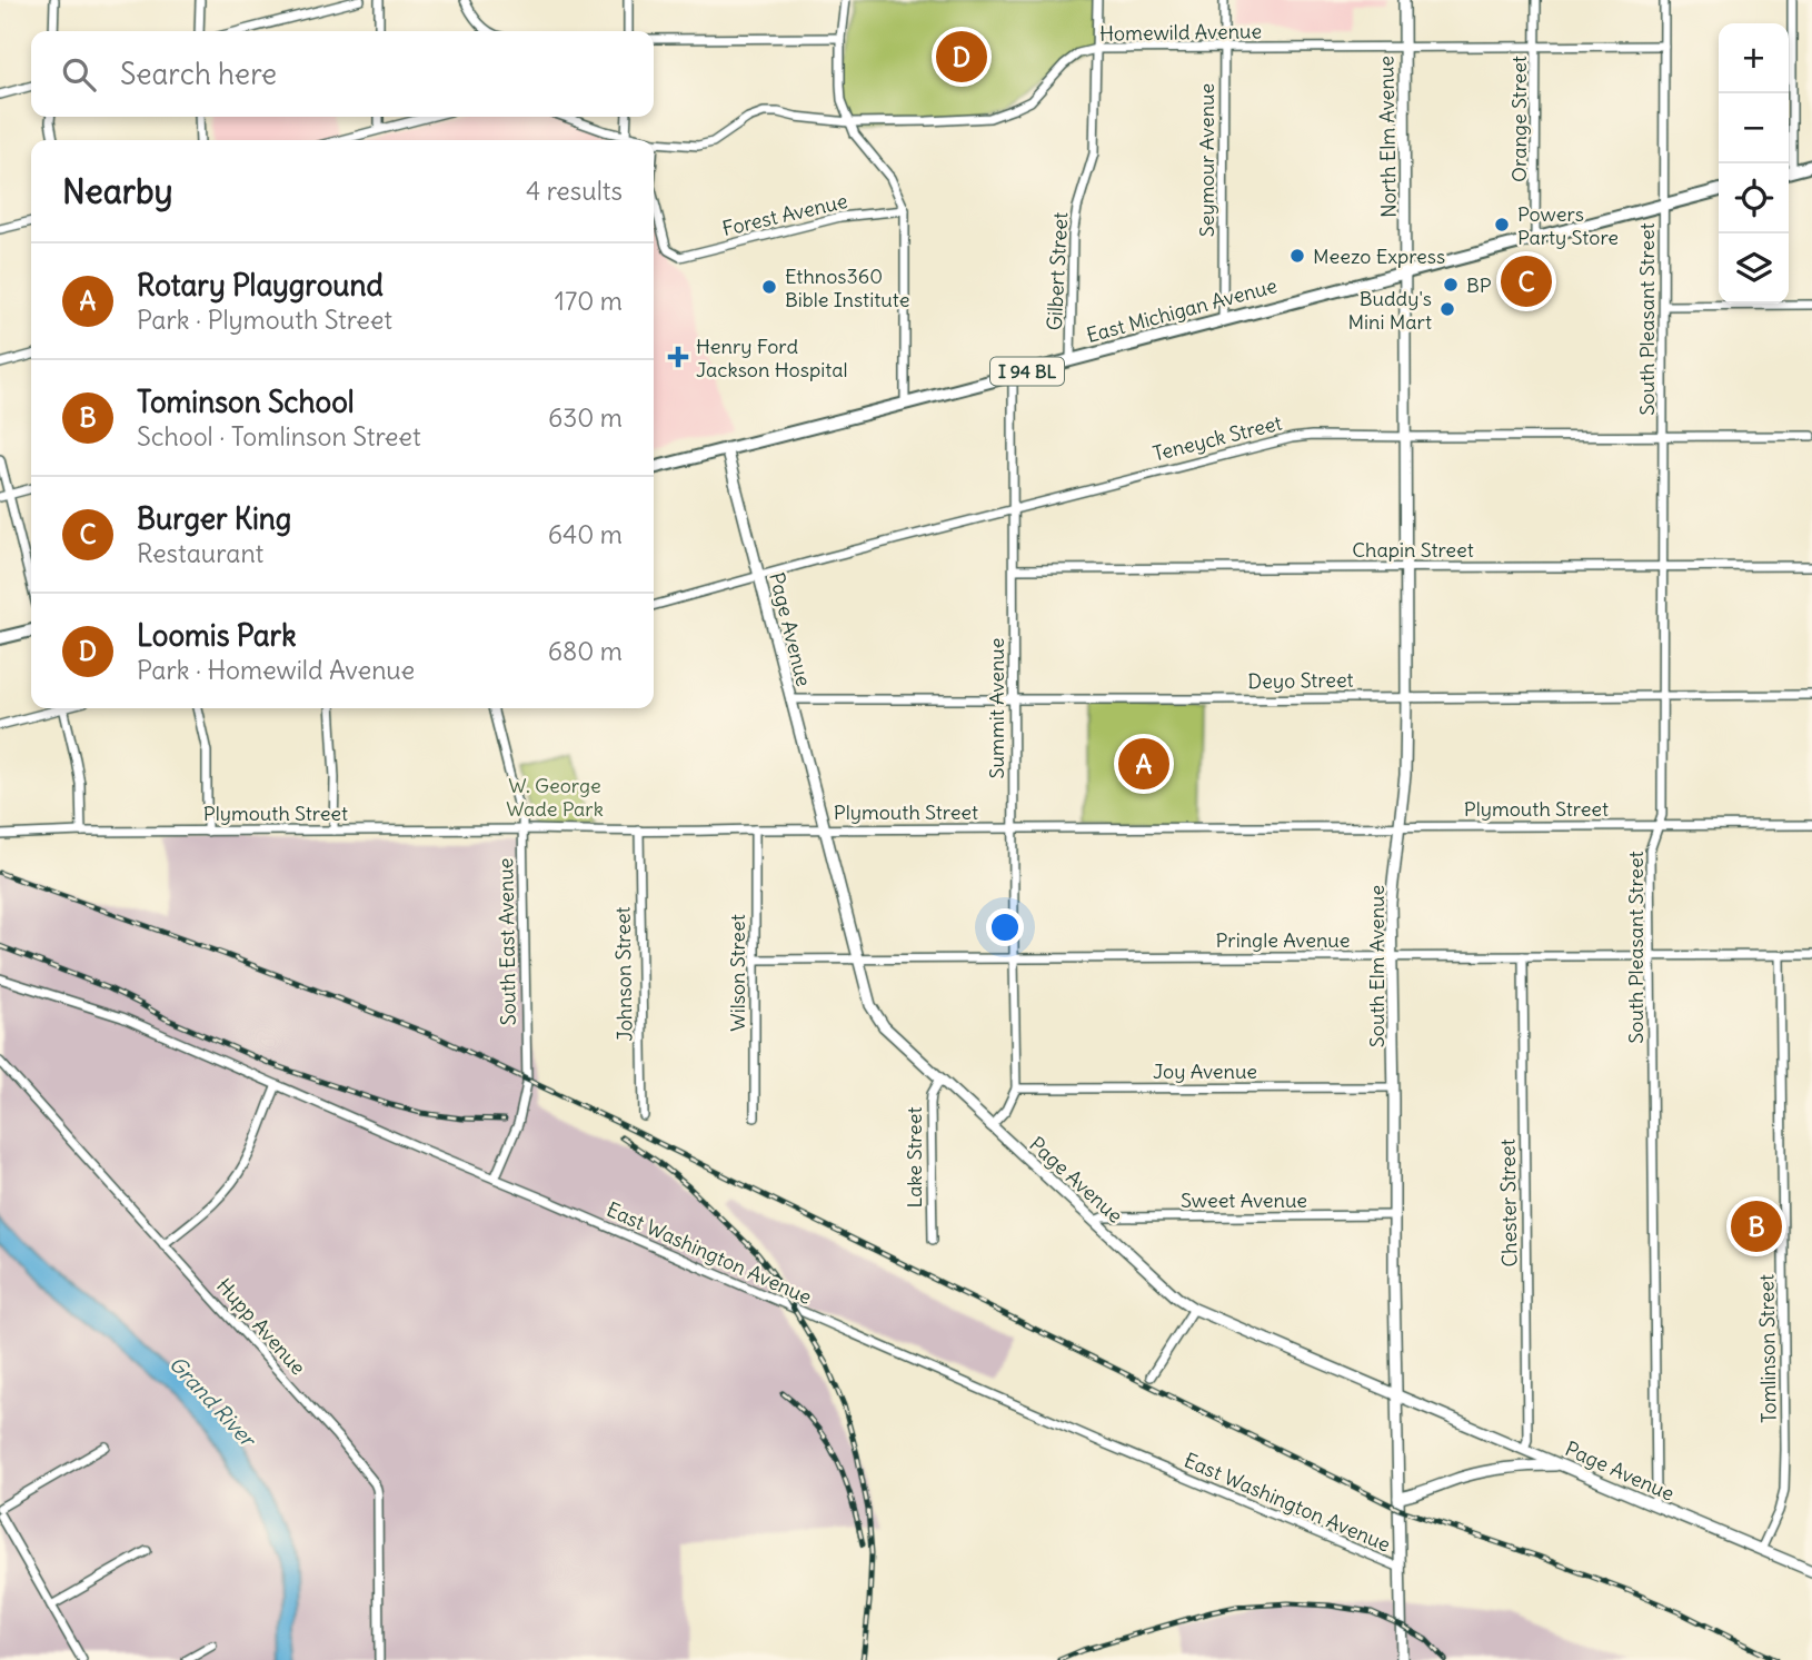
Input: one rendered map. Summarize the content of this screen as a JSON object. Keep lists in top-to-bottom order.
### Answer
{
  "streets": {
    "main road": ["East Michigan Avenue", "I 94 BL"],
    "street": [
      "Homewild Avenue",
      "Orange Street",
      "North Elm Avenue",
      "Seymour Avenue",
      "Forest Avenue",
      "Gilbert Street",
      "South Pleasant Street",
      "Teneyck Street",
      "Chapin Street",
      "Page Avenue",
      "Deyo Street",
      "Summit Avenue",
      "Plymouth Street",
      "Pringle Avenue",
      "South East Avenue",
      "South Elm Avenue",
      "Wilson Street",
      "Johnson Street",
      "Joy Avenue",
      "Lake Street",
      "Sweet Avenue",
      "Chester Street",
      "East Washington Avenue",
      "Hupp Avenue",
      "Tomlinson Street"
    ]
  },
  "crossings": [
    ["Homewild Avenue", "Orange Street"],
    ["Homewild Avenue", "North Elm Avenue"],
    ["Homewild Avenue", "Seymour Avenue"],
    ["Homewild Avenue", "Gilbert Street"],
    ["Homewild Avenue", "South Pleasant Street"],
    ["Orange Street", "East Michigan Avenue"],
    ["North Elm Avenue", "East Michigan Avenue"],
    ["North Elm Avenue", "South Elm Avenue"],
    ["Seymour Avenue", "East Michigan Avenue"],
    ["Gilbert Street", "East Michigan Avenue"],
    ["East Michigan Avenue", "South Pleasant Street"],
    ["East Michigan Avenue", "Page Avenue"],
    ["East Michigan Avenue", "Summit Avenue"],
    ["East Michigan Avenue", "South Elm Avenue"],
    ["South Pleasant Street", "Teneyck Street"],
    ["South Pleasant Street", "Chapin Street"],
    ["South Pleasant Street", "Page Avenue"],
    ["South Pleasant Street", "Deyo Street"],
    ["South Pleasant Street", "Plymouth Street"],
    ["South Pleasant Street", "Pringle Avenue"],
    ["Teneyck Street", "Page Avenue"],
    ["Teneyck Street", "Summit Avenue"],
    ["Teneyck Street", "South Elm Avenue"],
    ["Chapin Street", "Summit Avenue"],
    ["Chapin Street", "South Elm Avenue"],
    ["Page Avenue", "Deyo Street"],
    ["Page Avenue", "Plymouth Street"],
    ["Page Avenue", "Pringle Avenue"],
    ["Page Avenue", "South Elm Avenue"],
    ["Page Avenue", "Lake Street"],
    ["Page Avenue", "Sweet Avenue"],
    ["Page Avenue", "Chester Street"],
    ["Page Avenue", "Tomlinson Street"],
    ["Deyo Street", "Summit Avenue"],
    ["Deyo Street", "South Elm Avenue"],
    ["Summit Avenue", "Plymouth Street"],
    ["Summit Avenue", "Pringle Avenue"],
    ["Summit Avenue", "Joy Avenue"],
    ["Plymouth Street", "South East Avenue"],
    ["Plymouth Street", "South Elm Avenue"],
    ["Plymouth Street", "Wilson Street"],
    ["Plymouth Street", "Johnson Street"],
    ["Pringle Avenue", "South Elm Avenue"],
    ["Pringle Avenue", "Wilson Street"],
    ["Pringle Avenue", "Chester Street"],
    ["Pringle Avenue", "Tomlinson Street"],
    ["South East Avenue", "East Washington Avenue"],
    ["South Elm Avenue", "Joy Avenue"],
    ["South Elm Avenue", "Sweet Avenue"],
    ["South Elm Avenue", "East Washington Avenue"]
  ],
  "water": ["Grand River"],
  "parks": ["W. George Wade Park"],
  "places": {
    "other": [
      "Powers Party Store",
      "Meezo Express",
      "BP",
      "Ethnos360 Bible Institute",
      "Buddy's Mini Mart"
    ],
    "health": ["Henry Ford Jackson Hospital"]
  },
  "page": {
    "map_buttons": ["+", "−"],
    "pins": [
      "D",
      "C",
      "A",
      "B"
    ],
    "search": "Search here",
    "heading": ["Nearby", "4 results"],
    "list": [
      {
        "mark": "A",
        "name": "Rotary Playground",
        "note": "Park · Plymouth Street",
        "value": "170 m"
      },
      {
        "mark": "B",
        "name": "Tominson School",
        "note": "School · Tomlinson Street",
        "value": "630 m"
      },
      {
        "mark": "C",
        "name": "Burger King",
        "note": "Restaurant",
        "value": "640 m"
      },
      {
        "mark": "D",
        "name": "Loomis Park",
        "note": "Park · Homewild Avenue",
        "value": "680 m"
      }
    ]
  }
}
